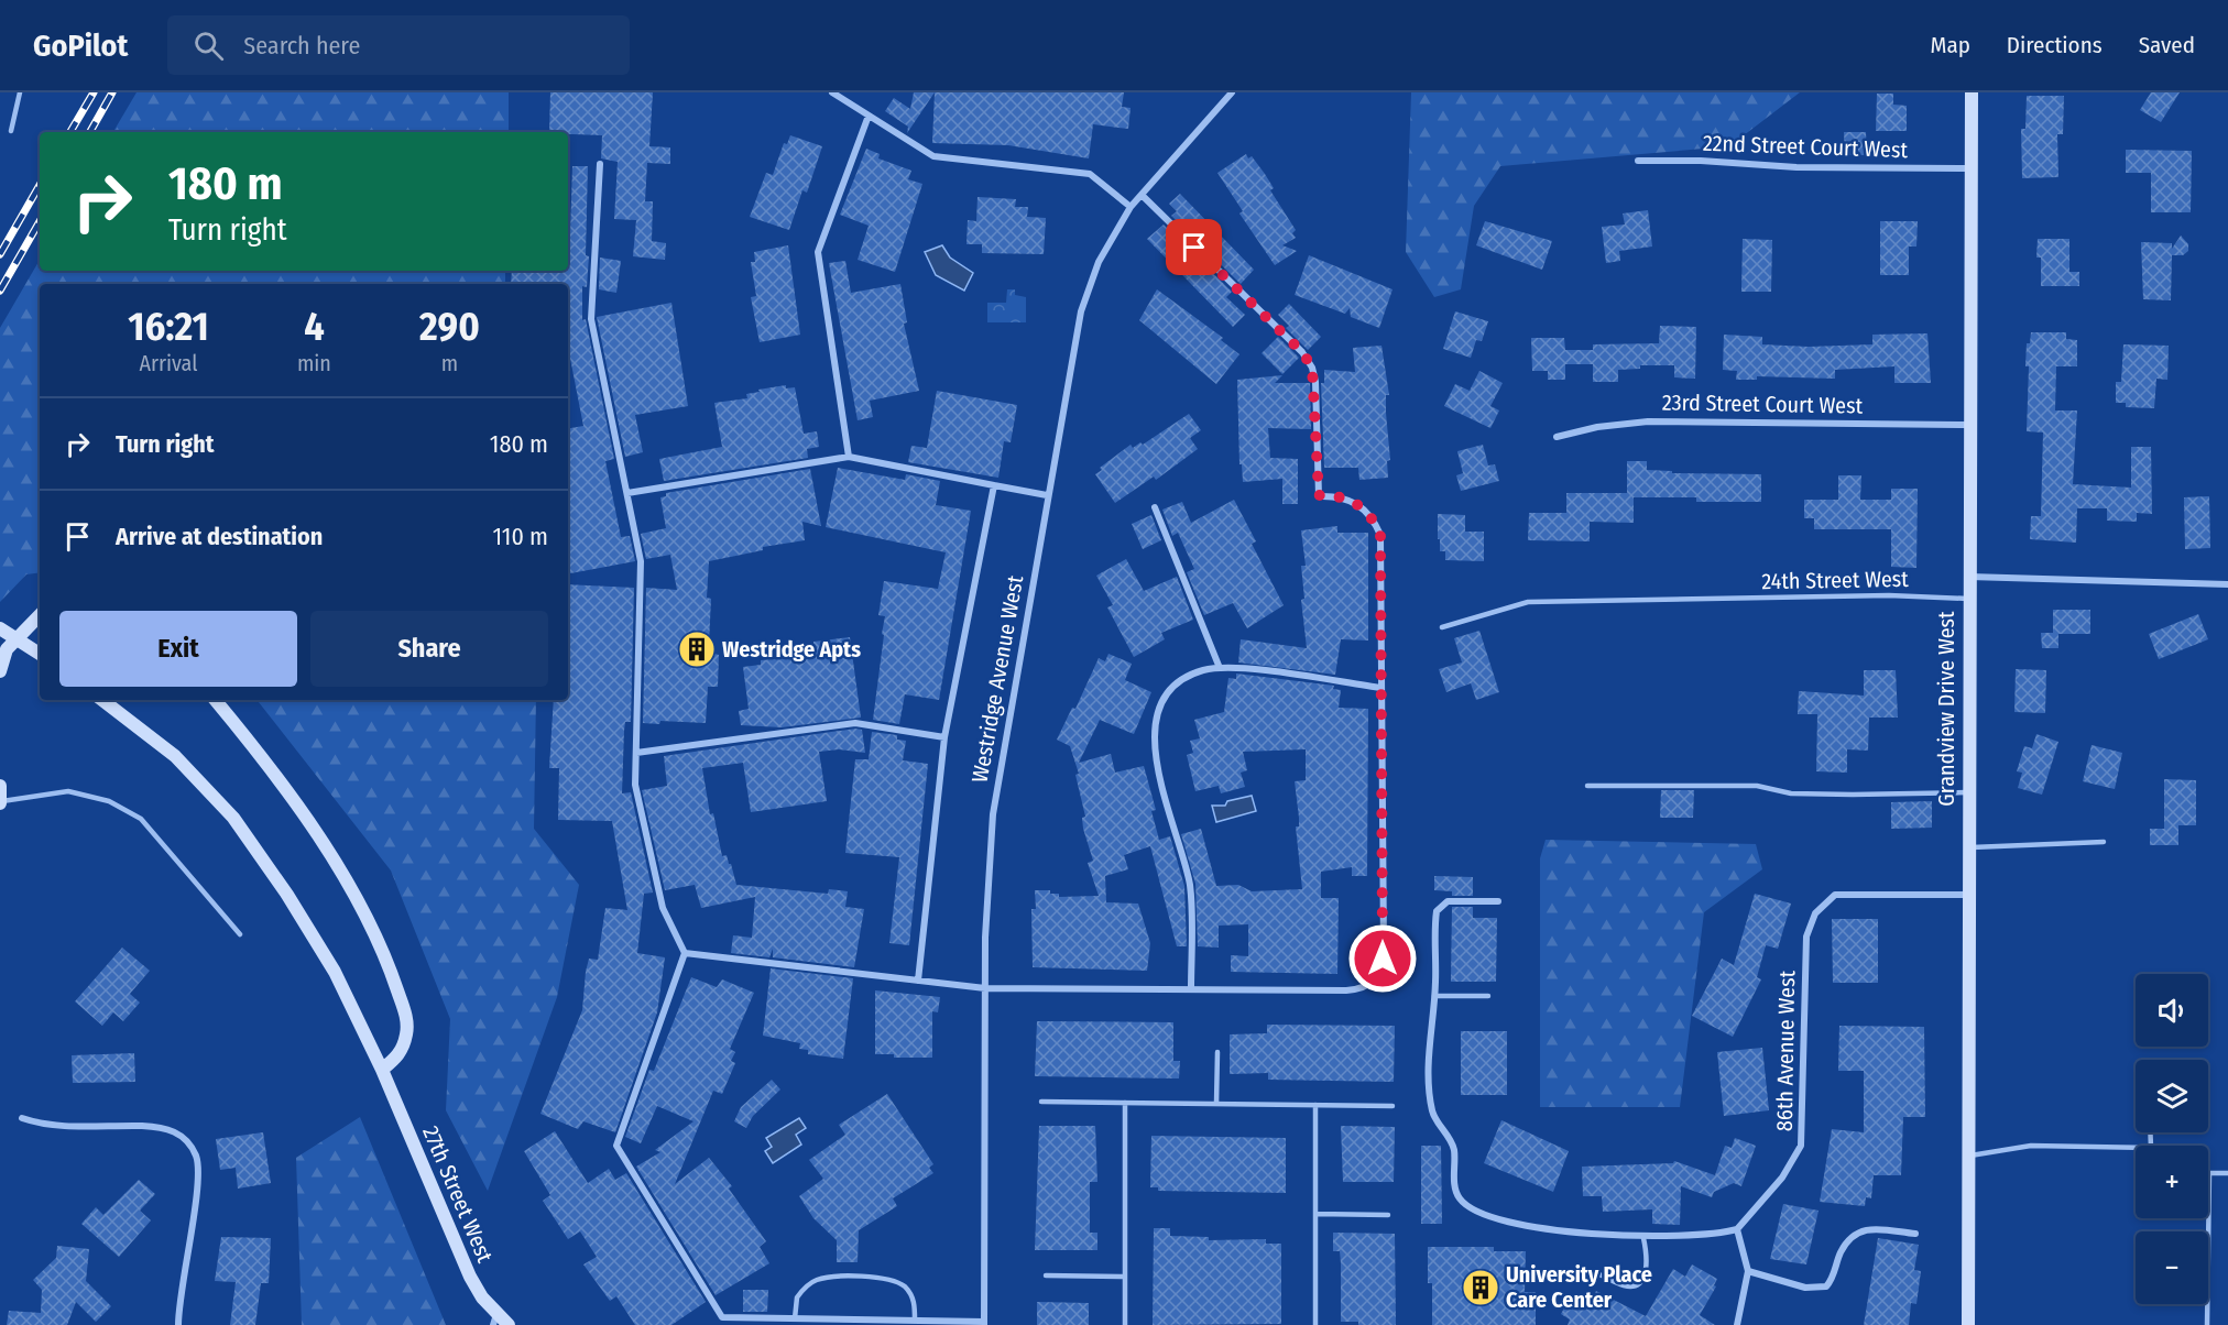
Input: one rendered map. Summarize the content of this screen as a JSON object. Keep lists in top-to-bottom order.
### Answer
{
  "streets": {
    "street": [
      "22nd Street Court West",
      "23rd Street Court West",
      "Westridge Avenue West",
      "Grandview Drive West",
      "86th Avenue West",
      "27th Street West"
    ],
    "lane": ["24th Street West"]
  },
  "crossings": [
    ["22nd Street Court West", "Grandview Drive West"],
    ["23rd Street Court West", "Grandview Drive West"],
    ["24th Street West", "Grandview Drive West"],
    ["Grandview Drive West", "86th Avenue West"]
  ],
  "places": {
    "building": ["Westridge Apts", "University Place Care Center"]
  },
  "page": {
    "header": "GoPilot",
    "search": "Search here",
    "nav": ["Map", "Directions", "Saved"],
    "turn": ["180 m", "Turn right"],
    "eta": [
      "16:21",
      "Arrival",
      "4",
      "min",
      "290",
      "m"
    ],
    "list": [
      {
        "name": "Turn right",
        "value": "180 m"
      },
      {
        "name": "Arrive at destination",
        "value": "110 m"
      }
    ],
    "buttons": ["Exit", "Share"],
    "map_buttons": ["+", "−"]
  }
}
